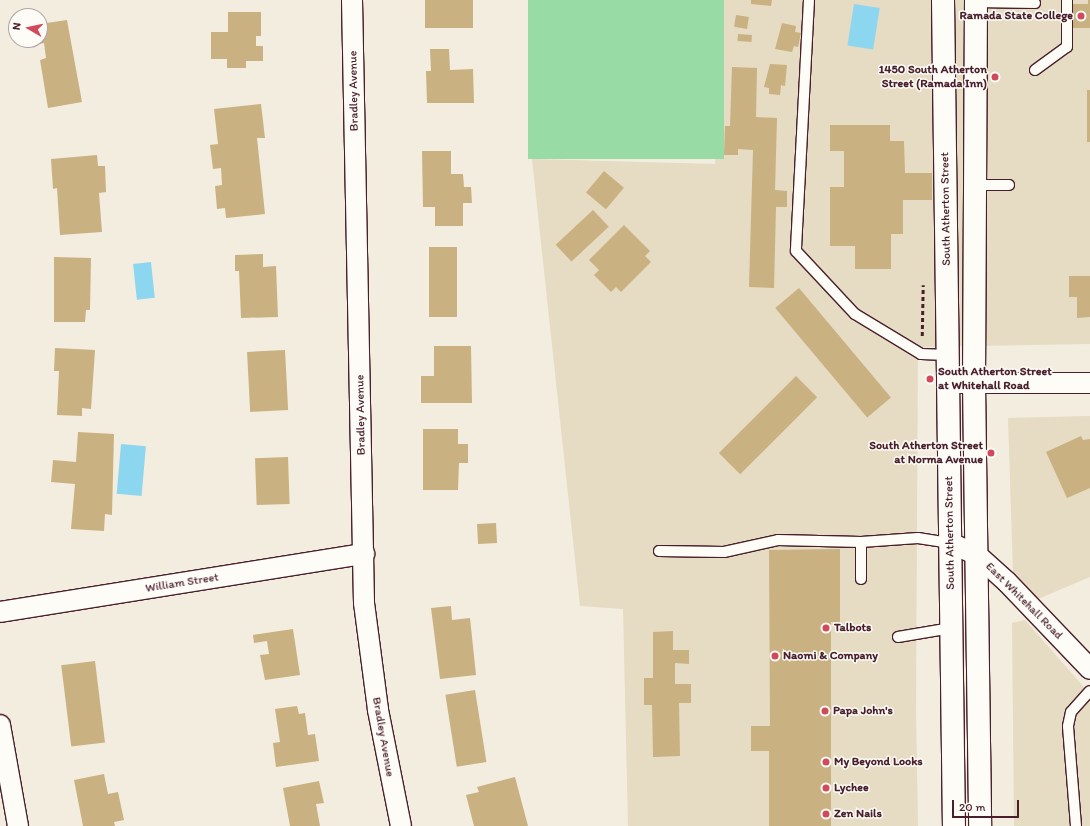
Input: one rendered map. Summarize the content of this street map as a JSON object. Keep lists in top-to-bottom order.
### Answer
{
  "streets": {
    "main road": ["South Atherton Street"],
    "street": ["Bradley Avenue", "William Street", "East Whitehall Road"]
  },
  "crossings": [
    ["Bradley Avenue", "William Street"],
    ["South Atherton Street", "East Whitehall Road"]
  ],
  "places": [
    "Ramada State College",
    "1450 South Atherton Street (Ramada Inn)",
    "South Atherton Street at Whitehall Road",
    "South Atherton Street at Norma Avenue",
    "Talbots",
    "Naomi & Company",
    "Papa John's",
    "My Beyond Looks",
    "Lychee",
    "Zen Nails"
  ],
  "scale_bar": "20 m",
  "north": "left"
}
